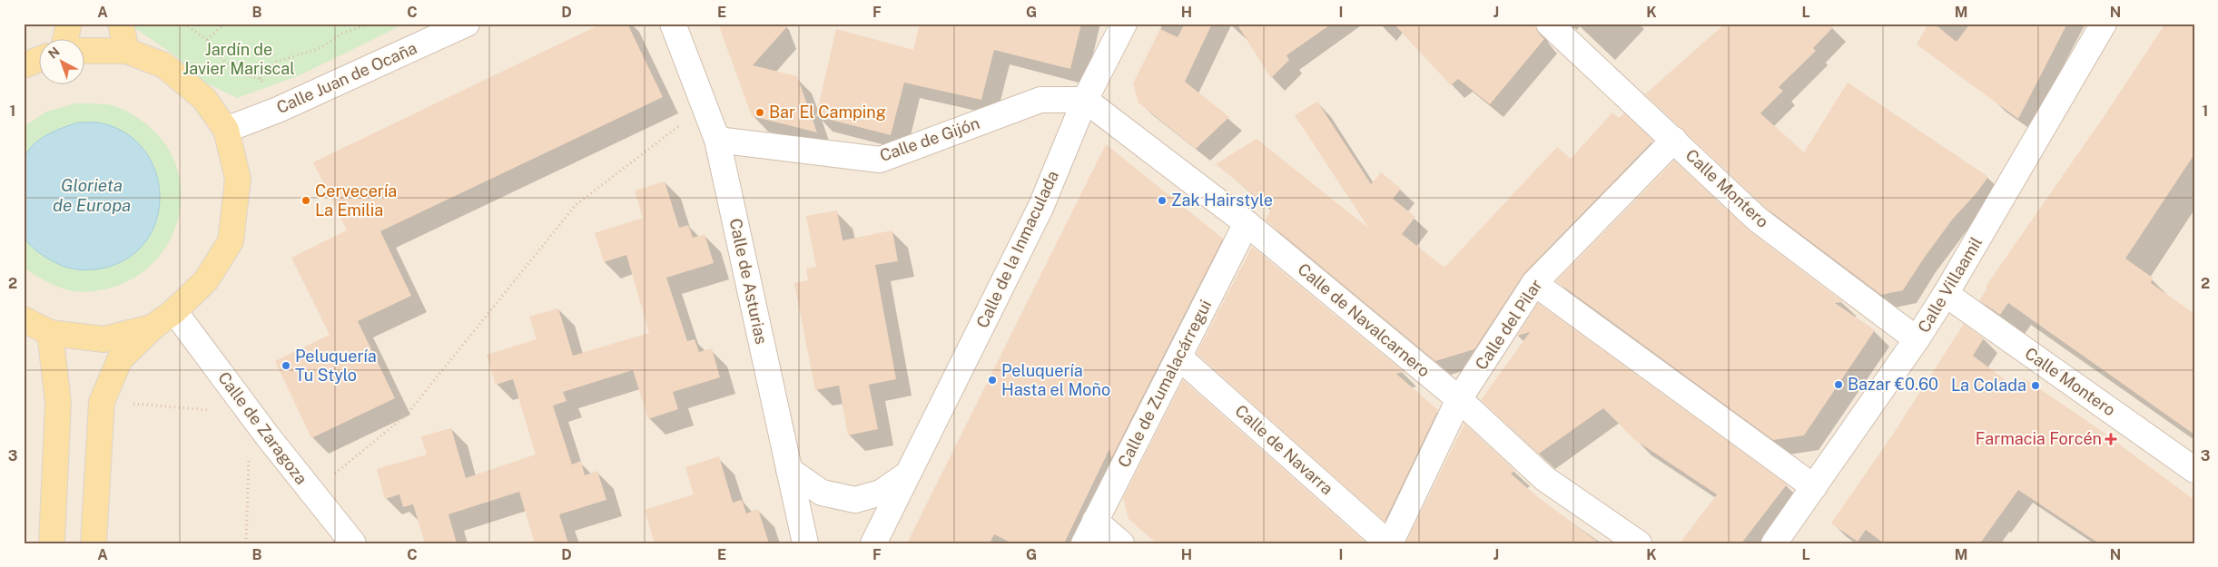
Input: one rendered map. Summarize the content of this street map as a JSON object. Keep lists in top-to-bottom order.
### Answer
{
  "streets": {
    "street": [
      "Calle Juan de Ocaña",
      "Calle de Gijón",
      "Calle Montero",
      "Calle de la Inmaculada",
      "Calle de Asturias",
      "Calle Villaamil",
      "Calle de Navalcarnero",
      "Calle del Pilar",
      "Calle de Zumalacárregui",
      "Calle de Zaragoza",
      "Calle de Navarra"
    ]
  },
  "crossings": [
    ["Calle de Gijón", "Calle de la Inmaculada"],
    ["Calle de Gijón", "Calle de Asturias"],
    ["Calle de Gijón", "Calle de Navalcarnero"],
    ["Calle Montero", "Calle Villaamil"],
    ["Calle Montero", "Calle del Pilar"],
    ["Calle de la Inmaculada", "Calle de Asturias"],
    ["Calle de la Inmaculada", "Calle de Navalcarnero"],
    ["Calle de Navalcarnero", "Calle del Pilar"],
    ["Calle de Navalcarnero", "Calle de Zumalacárregui"],
    ["Calle del Pilar", "Calle de Navarra"],
    ["Calle de Zumalacárregui", "Calle de Navarra"]
  ],
  "water": ["Glorieta de Europa"],
  "parks": ["Jardín de Javier Mariscal"],
  "places": {
    "other": [
      "Bar El Camping",
      "Cervecería La Emilia",
      "Zak Hairstyle",
      "Peluquería Tu Stylo",
      "Peluquería Hasta el Moño",
      "Bazar €0.60",
      "La Colada"
    ],
    "health": ["Farmacia Forcén"]
  },
  "north": "top left",
  "grid": {
    "columns": [
      "A",
      "B",
      "C",
      "D",
      "E",
      "F",
      "G",
      "H",
      "I",
      "J",
      "K",
      "L",
      "M",
      "N"
    ],
    "rows": ["1", "2", "3"]
  }
}
